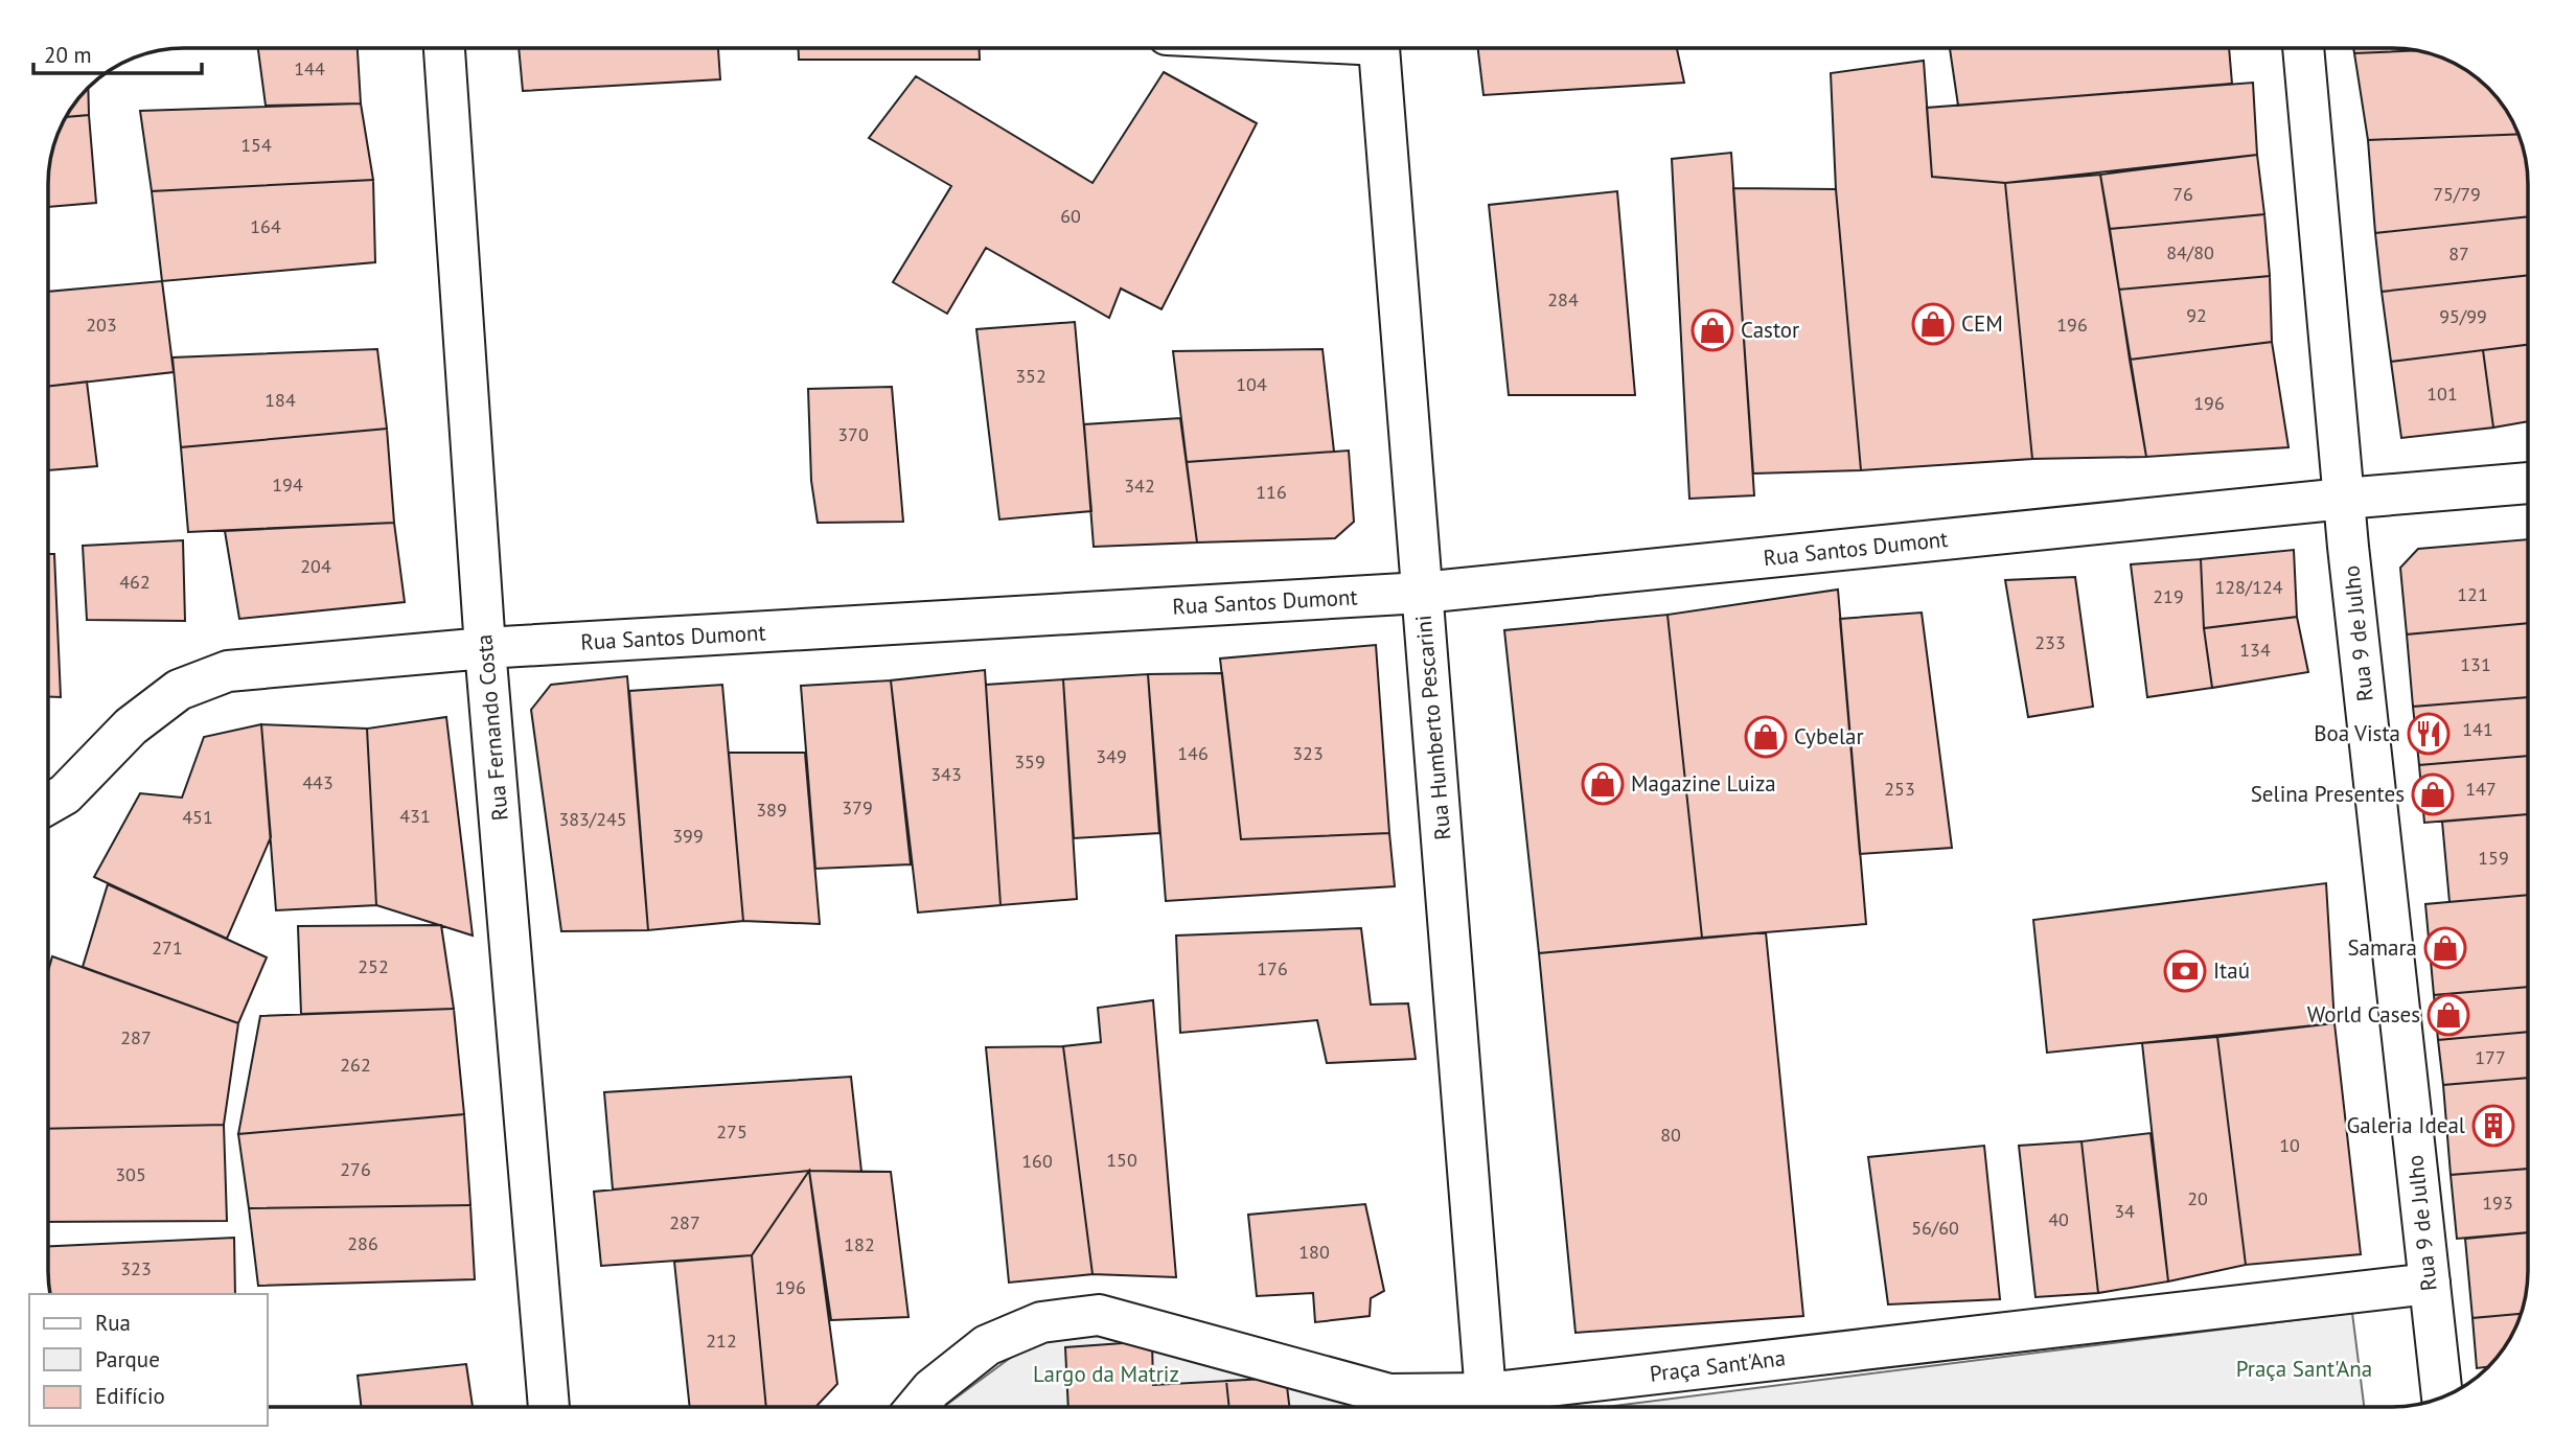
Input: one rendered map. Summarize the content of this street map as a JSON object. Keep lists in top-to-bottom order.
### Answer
{
  "streets": {
    "street": [
      "Rua Santos Dumont",
      "Rua 9 de Julho",
      "Rua Fernando Costa",
      "Rua Humberto Pescarini",
      "Praça Sant'Ana"
    ]
  },
  "crossings": [
    ["Rua Santos Dumont", "Rua 9 de Julho"],
    ["Rua Santos Dumont", "Rua Fernando Costa"],
    ["Rua Santos Dumont", "Rua Humberto Pescarini"],
    ["Rua 9 de Julho", "Praça Sant'Ana"],
    ["Rua Humberto Pescarini", "Praça Sant'Ana"]
  ],
  "parks": ["Praça Sant'Ana", "Largo da Matriz"],
  "places": {
    "shop": [
      "CEM",
      "Castor",
      "Cybelar",
      "Magazine Luiza",
      "Selina Presentes",
      "Samara",
      "World Cases"
    ],
    "restaurant": ["Boa Vista"],
    "bank": ["Itaú"],
    "building": ["Galeria Ideal"]
  },
  "house_numbers": [
    "144",
    "154",
    "76",
    "75/79",
    "60",
    "164",
    "84/80",
    "87",
    "284",
    "92",
    "95/99",
    "203",
    "196",
    "352",
    "104",
    "101",
    "184",
    "196",
    "370",
    "194",
    "342",
    "116",
    "204",
    "462",
    "128/124",
    "121",
    "219",
    "233",
    "134",
    "131",
    "141",
    "146",
    "323",
    "349",
    "359",
    "343",
    "443",
    "253",
    "147",
    "379",
    "389",
    "431",
    "451",
    "383/245",
    "399",
    "159",
    "271",
    "252",
    "176",
    "287",
    "177",
    "262",
    "275",
    "80",
    "10",
    "150",
    "160",
    "276",
    "305",
    "20",
    "193",
    "34",
    "40",
    "287",
    "56/60",
    "286",
    "182",
    "180",
    "323",
    "196",
    "212"
  ],
  "legend": ["Rua", "Parque", "Edifício"],
  "scale_bar": "20 m"
}
